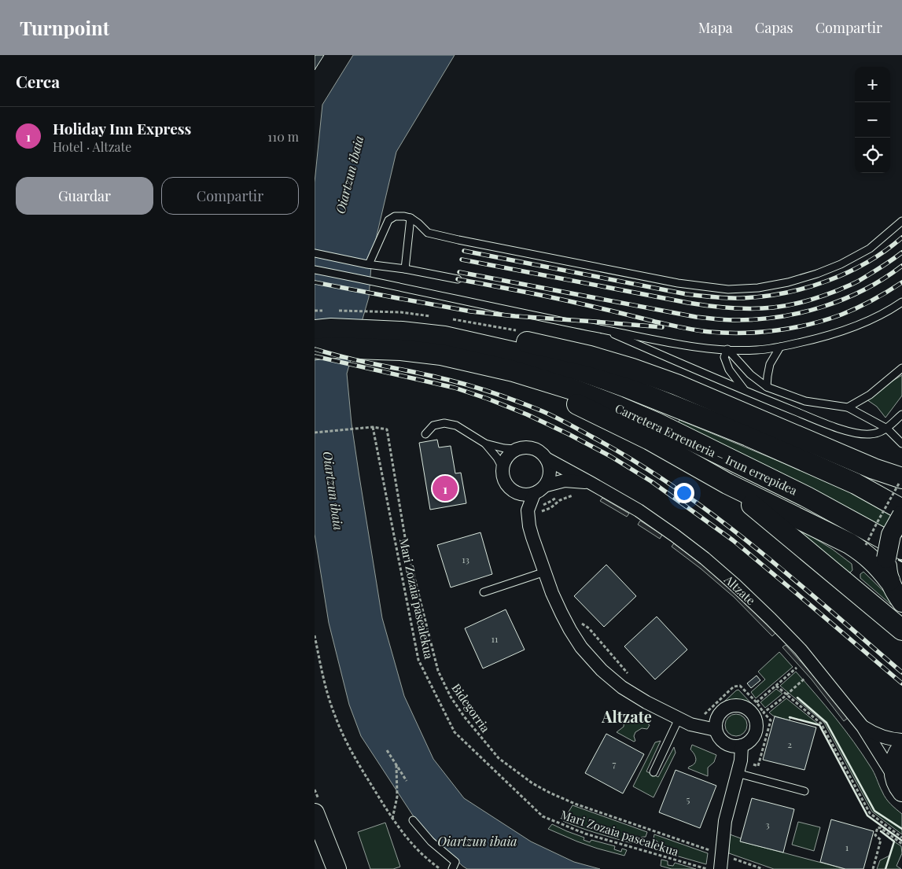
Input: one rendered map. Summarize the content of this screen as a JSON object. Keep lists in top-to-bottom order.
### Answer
{
  "streets": {
    "main road": ["Carretera Errenteria – Irun errepidea"],
    "street": ["Altzate"],
    "path": ["Mari Zozaia pasealekua", "Bidegorria"]
  },
  "crossings": [
    ["Mari Zozaia pasealekua", "Bidegorria"]
  ],
  "districts": ["Altzate"],
  "water": ["Oiartzun ibaia"],
  "house_numbers": [
    "13",
    "11",
    "2",
    "7",
    "5",
    "3",
    "1"
  ],
  "page": {
    "header": "Turnpoint",
    "nav": ["Mapa", "Capas", "Compartir"],
    "heading": "Cerca",
    "map_buttons": ["+", "−"],
    "list": [
      {
        "mark": "1",
        "name": "Holiday Inn Express",
        "note": "Hotel · Altzate",
        "value": "110 m"
      }
    ],
    "buttons": ["Guardar", "Compartir"],
    "pins": "1"
  }
}
